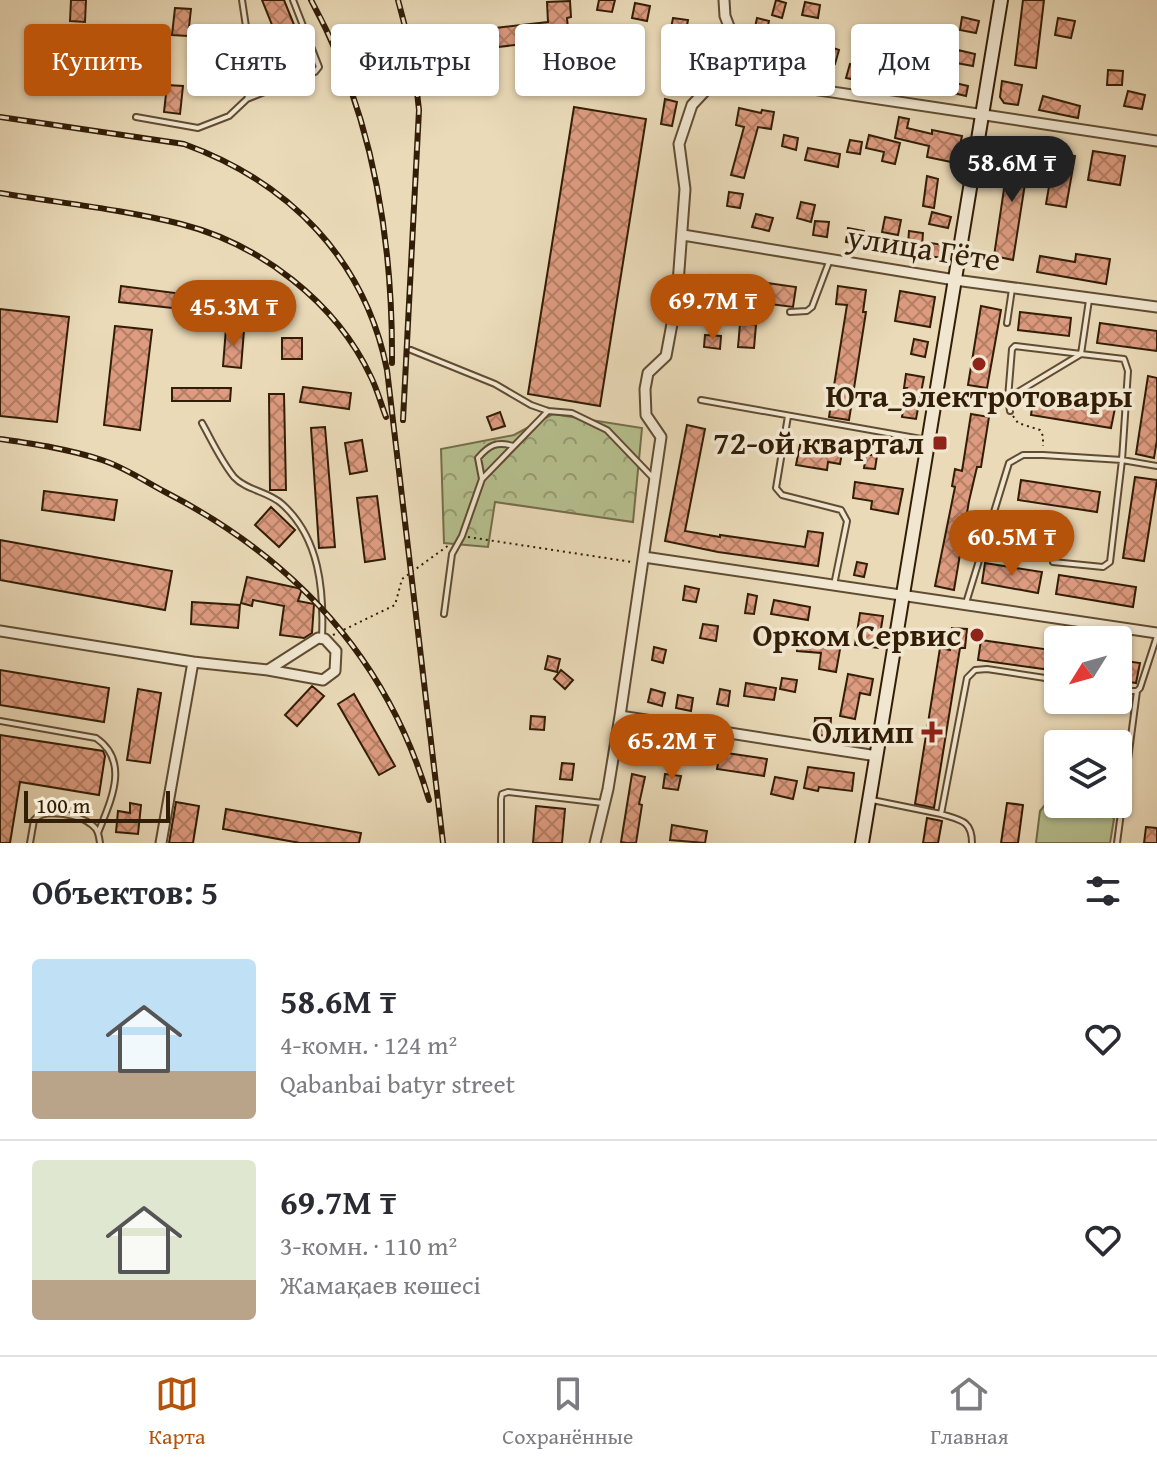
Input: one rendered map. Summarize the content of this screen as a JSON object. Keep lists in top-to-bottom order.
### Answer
{
  "streets": {
    "street": ["улица Гёте"]
  },
  "places": {
    "other": ["Юта_электротовары", "Орком Сервис"],
    "transit": ["72-ой квартал"],
    "health": ["Олимп"]
  },
  "scale_bar": "100 m",
  "north": "bottom left",
  "page": {
    "chip": [
      "Купить",
      "Снять",
      "Фильтры",
      "Новое",
      "Квартира",
      "Дом"
    ],
    "price": [
      "58.6M ₸",
      "69.7M ₸",
      "45.3M ₸",
      "60.5M ₸",
      "65.2M ₸"
    ],
    "scale": "100 m",
    "heading": "Объектов: 5",
    "list": [
      {
        "name": "58.6M ₸",
        "note": "4-комн. · 124 m² · Qabanbai batyr street"
      },
      {
        "name": "69.7M ₸",
        "note": "3-комн. · 110 m² · Жамақаев көшесі"
      }
    ],
    "tabs": ["Карта", "Сохранённые", "Главная"]
  }
}
